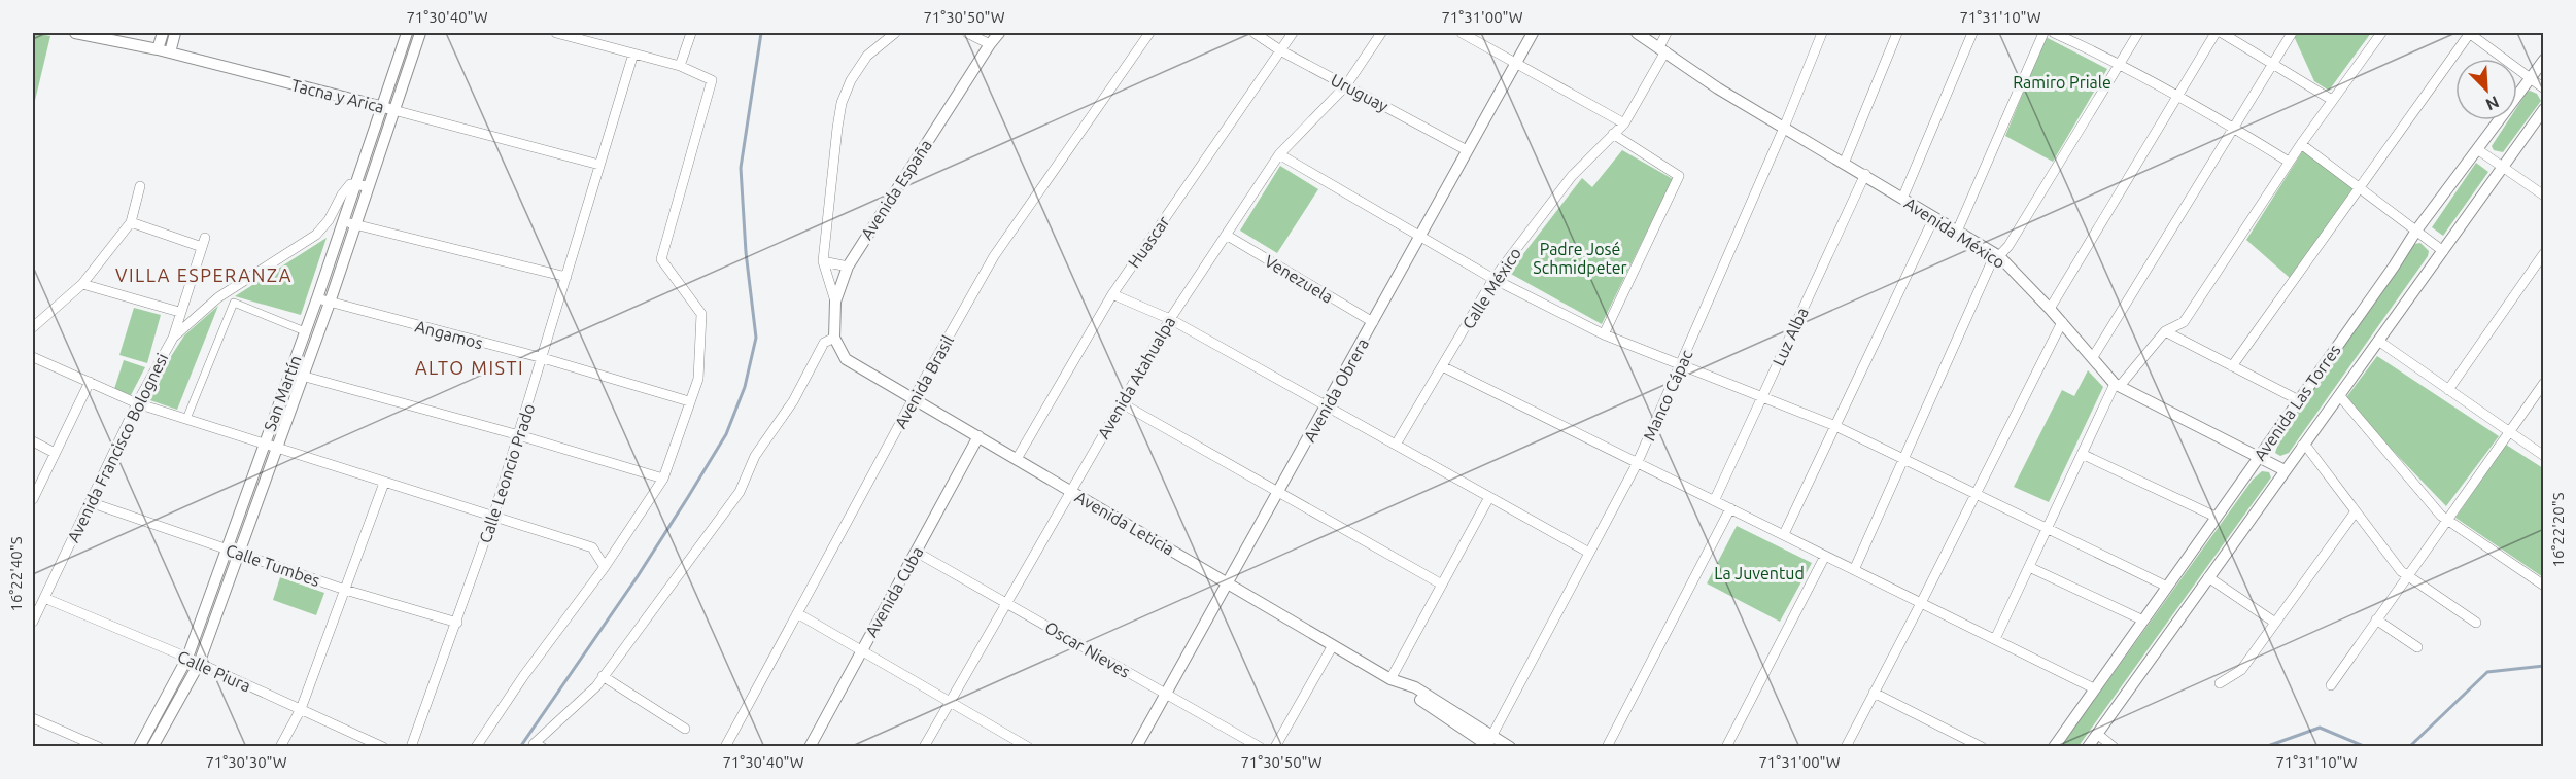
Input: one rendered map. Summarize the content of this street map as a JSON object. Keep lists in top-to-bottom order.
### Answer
{
  "streets": {
    "street": [
      "Uruguay",
      "Tacna y Arica",
      "Avenida España",
      "Avenida México",
      "Huascar",
      "Venezuela",
      "Calle México",
      "Angamos",
      "Luz Alba",
      "Avenida Atahualpa",
      "Avenida Brasil",
      "Avenida Obrera",
      "San Martín",
      "Manco Cápac",
      "Avenida Las Torres",
      "Avenida Francisco Bolognesi",
      "Calle Leoncio Prado",
      "Avenida Leticia",
      "Calle Tumbes",
      "Avenida Cuba",
      "Oscar Nieves",
      "Calle Piura"
    ]
  },
  "crossings": [
    ["Uruguay", "Huascar"],
    ["Uruguay", "Avenida Atahualpa"],
    ["Uruguay", "Avenida Obrera"],
    ["Tacna y Arica", "San Martín"],
    ["Tacna y Arica", "Calle Leoncio Prado"],
    ["Avenida España", "Avenida Leticia"],
    ["Avenida México", "Calle México"],
    ["Avenida México", "Luz Alba"],
    ["Avenida México", "Manco Cápac"],
    ["Avenida México", "Avenida Las Torres"],
    ["Huascar", "Avenida Leticia"],
    ["Venezuela", "Avenida Atahualpa"],
    ["Venezuela", "Avenida Obrera"],
    ["Angamos", "San Martín"],
    ["Angamos", "Calle Leoncio Prado"],
    ["Avenida Atahualpa", "Avenida Leticia"],
    ["Avenida Atahualpa", "Oscar Nieves"],
    ["Avenida Brasil", "Avenida Leticia"],
    ["Avenida Obrera", "Avenida Leticia"],
    ["Avenida Obrera", "Oscar Nieves"],
    ["San Martín", "Avenida Francisco Bolognesi"],
    ["San Martín", "Calle Tumbes"],
    ["San Martín", "Calle Piura"],
    ["Manco Cápac", "Avenida Leticia"],
    ["Avenida Francisco Bolognesi", "Calle Tumbes"],
    ["Avenida Francisco Bolognesi", "Calle Piura"],
    ["Calle Leoncio Prado", "Calle Tumbes"],
    ["Avenida Leticia", "Avenida Cuba"],
    ["Avenida Cuba", "Oscar Nieves"]
  ],
  "districts": ["VILLA ESPERANZA", "ALTO MISTI"],
  "parks": ["Ramiro Priale", "Padre José Schmidpeter", "La Juventud"],
  "north": "bottom right",
  "coordinates": [
    "71°30'40\"W",
    "71°30'50\"W",
    "71°31'00\"W",
    "71°31'10\"W",
    "16°22'20\"S",
    "16°22'40\"S",
    "71°30'30\"W"
  ]
}
